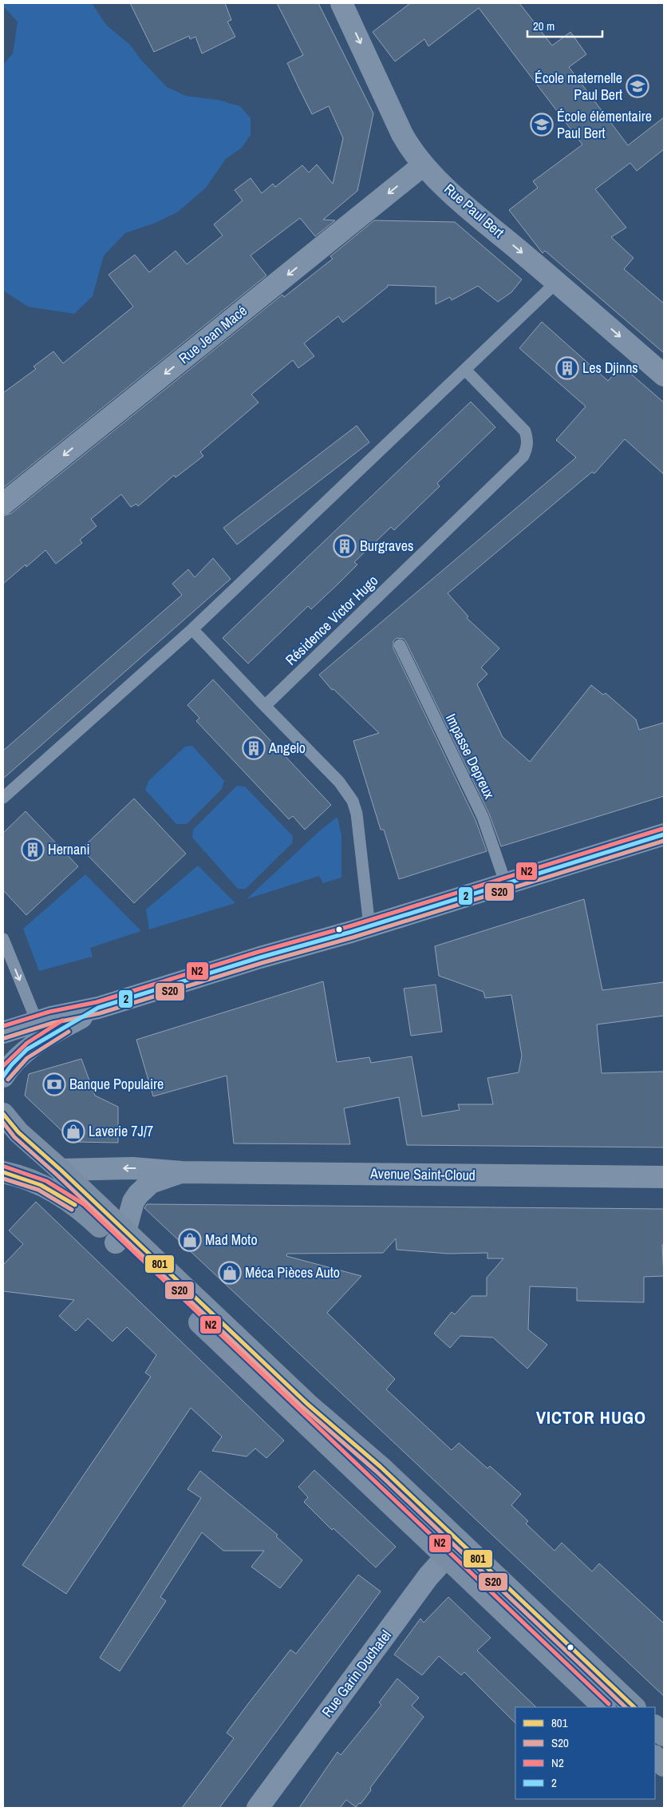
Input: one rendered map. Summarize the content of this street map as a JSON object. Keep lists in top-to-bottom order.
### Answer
{
  "streets": {
    "street": [
      "Rue Paul Bert",
      "Rue Jean Macé",
      "Avenue Saint-Cloud",
      "Rue Garin Duchatel"
    ],
    "lane": ["Résidence Victor Hugo", "Impasse Depreux"]
  },
  "crossings": [
    ["Rue Paul Bert", "Rue Jean Macé"]
  ],
  "one_way": ["Rue Paul Bert", "Rue Jean Macé"],
  "districts": ["VICTOR HUGO"],
  "places": {
    "school or university": ["École maternelle Paul Bert", "École élémentaire Paul Bert"],
    "building": [
      "Les Djinns",
      "Burgraves",
      "Angelo",
      "Hernani"
    ],
    "bank": ["Banque Populaire"],
    "shop": ["Laverie 7J/7", "Mad Moto", "Méca Pièces Auto"]
  },
  "lines": [
    "transit line N2",
    "transit line 2",
    "transit line S20",
    "transit line 801"
  ],
  "legend": [
    "801",
    "S20",
    "N2",
    "2"
  ],
  "scale_bar": "20 m"
}
